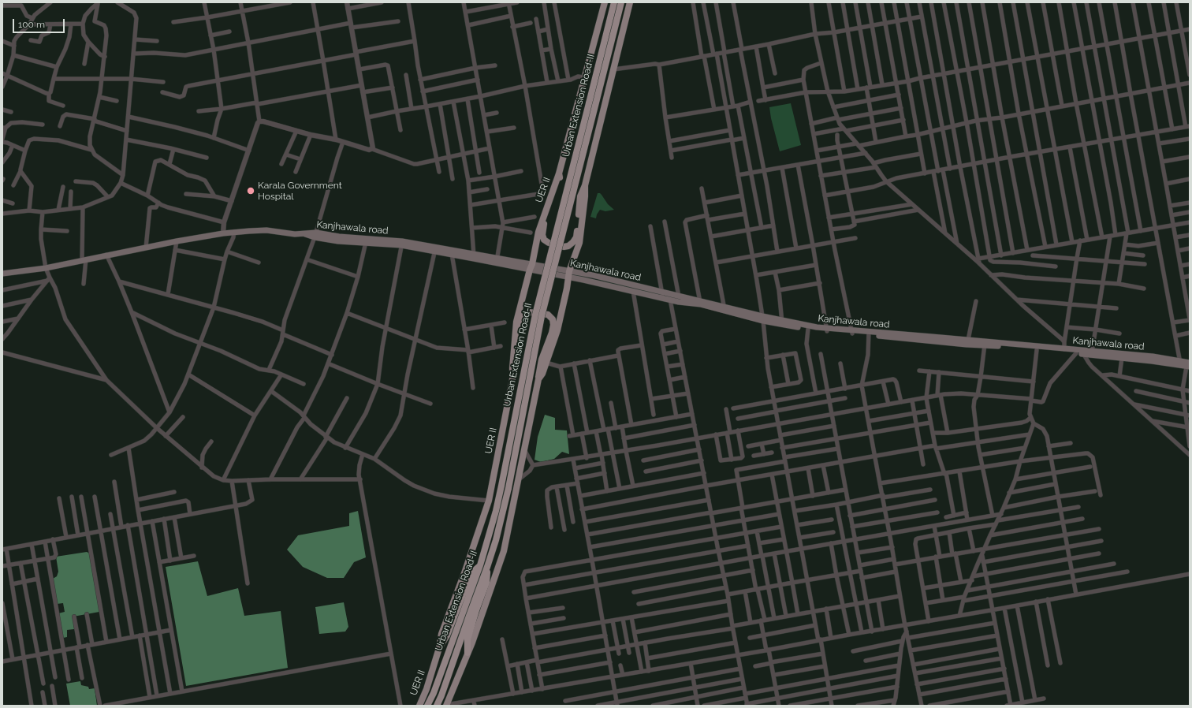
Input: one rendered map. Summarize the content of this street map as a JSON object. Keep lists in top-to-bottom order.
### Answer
{
  "streets": {
    "highway": ["Urban Extension Road-II"],
    "main road": ["UER II", "Kanjhawala road"]
  },
  "crossings": [
    ["UER II", "Kanjhawala road"]
  ],
  "places": ["Karala Government Hospital"],
  "scale_bar": "100 m"
}
